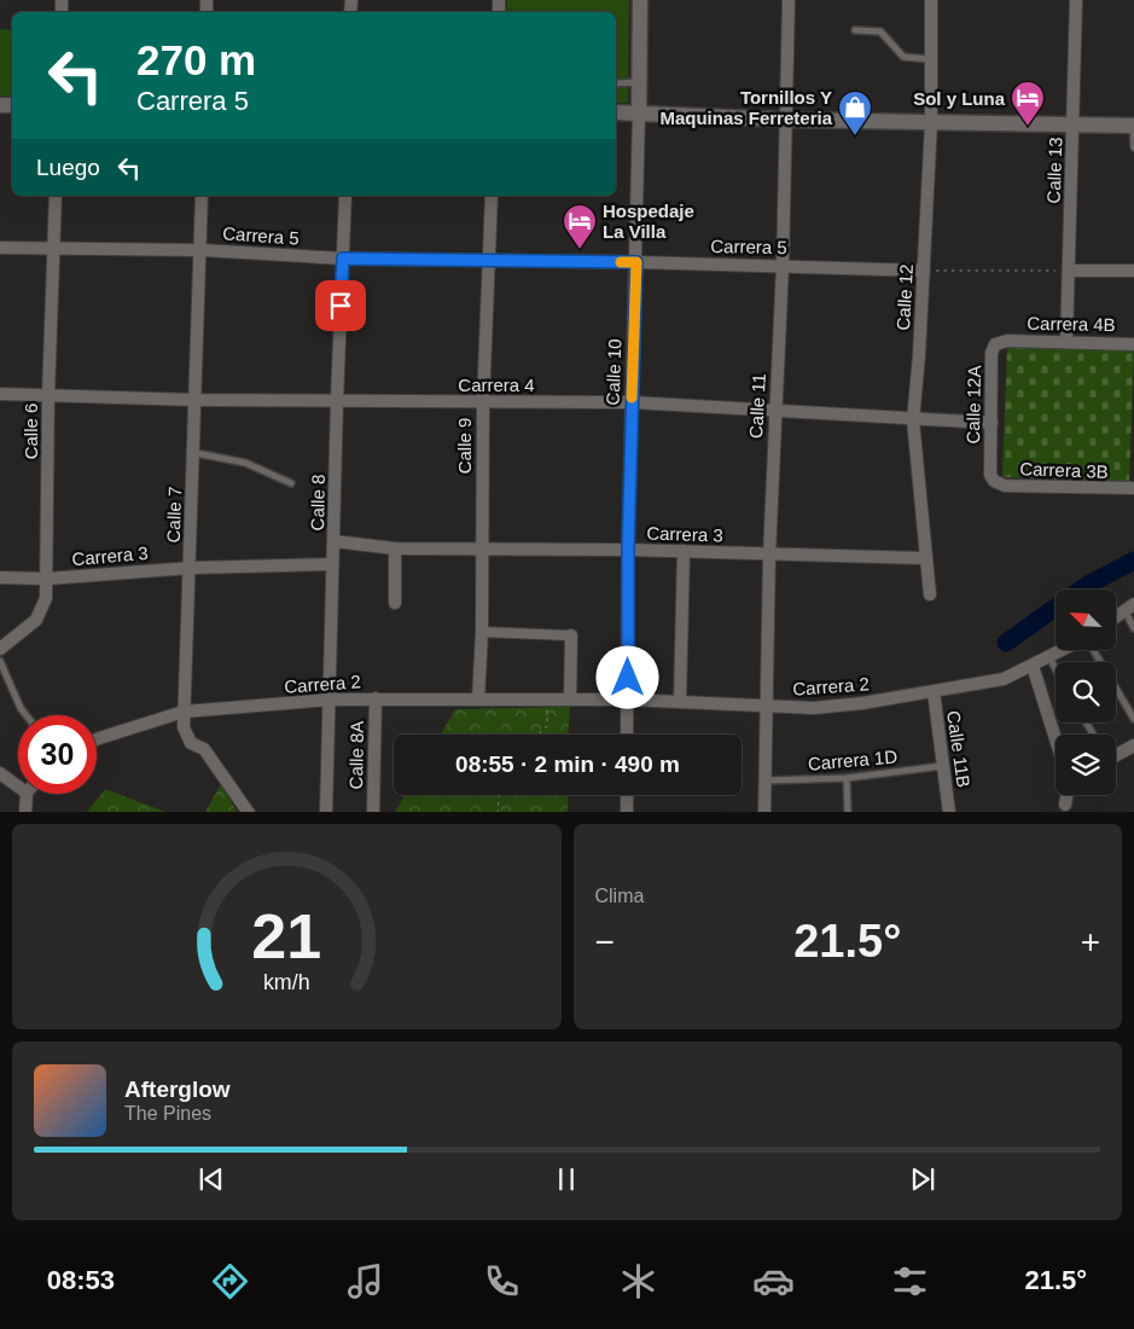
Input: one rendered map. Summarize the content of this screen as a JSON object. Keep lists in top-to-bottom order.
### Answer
{
  "streets": {
    "street": [
      "Calle 13",
      "Carrera 5",
      "Calle 12",
      "Carrera 4B",
      "Calle 10",
      "Carrera 4",
      "Calle 12A",
      "Calle 11",
      "Calle 6",
      "Calle 9",
      "Carrera 3B",
      "Calle 8",
      "Calle 7",
      "Carrera 3",
      "Carrera 2",
      "Calle 11B",
      "Calle 8A"
    ],
    "lane": ["Carrera 1D"]
  },
  "crossings": [
    ["Calle 13", "Carrera 4B"],
    ["Carrera 5", "Calle 12"],
    ["Carrera 5", "Calle 10"],
    ["Carrera 5", "Calle 11"],
    ["Carrera 5", "Calle 6"],
    ["Carrera 5", "Calle 9"],
    ["Carrera 5", "Calle 8"],
    ["Carrera 5", "Calle 7"],
    ["Calle 12", "Carrera 4"],
    ["Calle 12", "Carrera 3"],
    ["Carrera 4B", "Calle 12A"],
    ["Calle 10", "Carrera 4"],
    ["Calle 10", "Carrera 3"],
    ["Calle 10", "Carrera 2"],
    ["Carrera 4", "Calle 12A"],
    ["Carrera 4", "Calle 11"],
    ["Carrera 4", "Calle 6"],
    ["Carrera 4", "Calle 9"],
    ["Carrera 4", "Calle 8"],
    ["Carrera 4", "Calle 7"],
    ["Calle 12A", "Carrera 3B"],
    ["Calle 11", "Carrera 3"],
    ["Calle 11", "Carrera 2"],
    ["Calle 11", "Carrera 1D"],
    ["Calle 6", "Carrera 3"],
    ["Calle 9", "Carrera 3"],
    ["Calle 9", "Carrera 2"],
    ["Calle 8", "Carrera 3"],
    ["Calle 8", "Carrera 2"],
    ["Calle 7", "Carrera 3"],
    ["Calle 7", "Carrera 2"],
    ["Carrera 2", "Calle 11B"],
    ["Carrera 2", "Calle 8A"],
    ["Calle 11B", "Carrera 1D"]
  ],
  "places": {
    "hotel": ["Sol y Luna", "Hospedaje La Villa"],
    "shop": ["Tornillos Y Maquinas Ferreteria"]
  },
  "north": "top left",
  "page": {
    "turn": ["270 m", "Carrera 5"],
    "then": "Luego",
    "limit": "30",
    "trip": "08:55 · 2 min · 490 m",
    "tile": "Clima",
    "heat": ["−", "21.5°", "+"],
    "song": ["Afterglow", "The Pines"],
    "tabs": ["08:53", "21.5°"],
    "gauge": ["21", "km/h"]
  }
}
